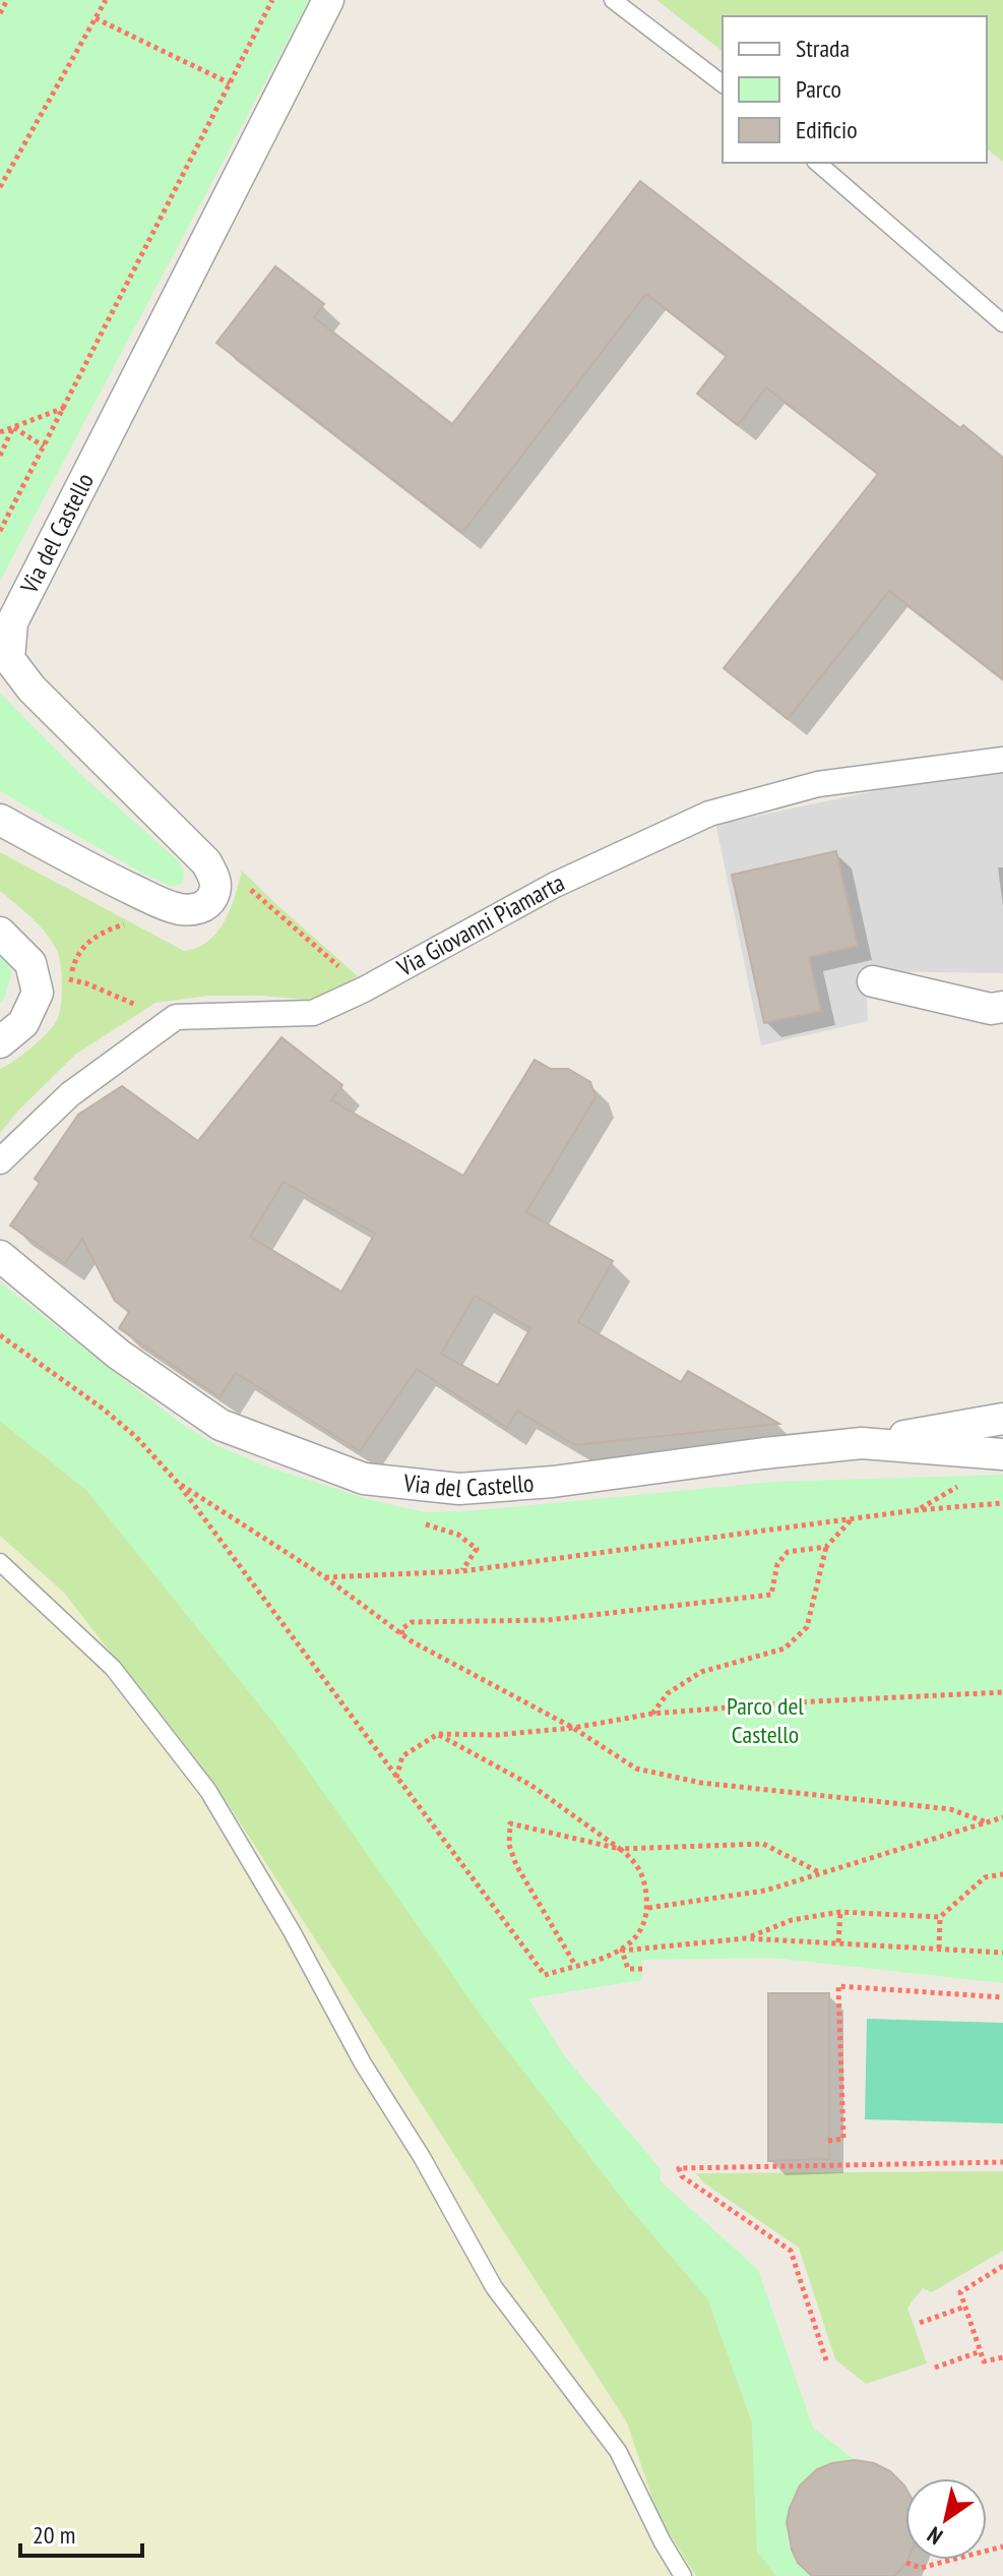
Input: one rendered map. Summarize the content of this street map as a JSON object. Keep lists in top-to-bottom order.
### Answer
{
  "streets": {
    "street": ["Via del Castello", "Via Giovanni Piamarta"]
  },
  "parks": ["Parco del Castello"],
  "legend": ["Strada", "Parco", "Edificio"],
  "scale_bar": "20 m",
  "north": "bottom left"
}
